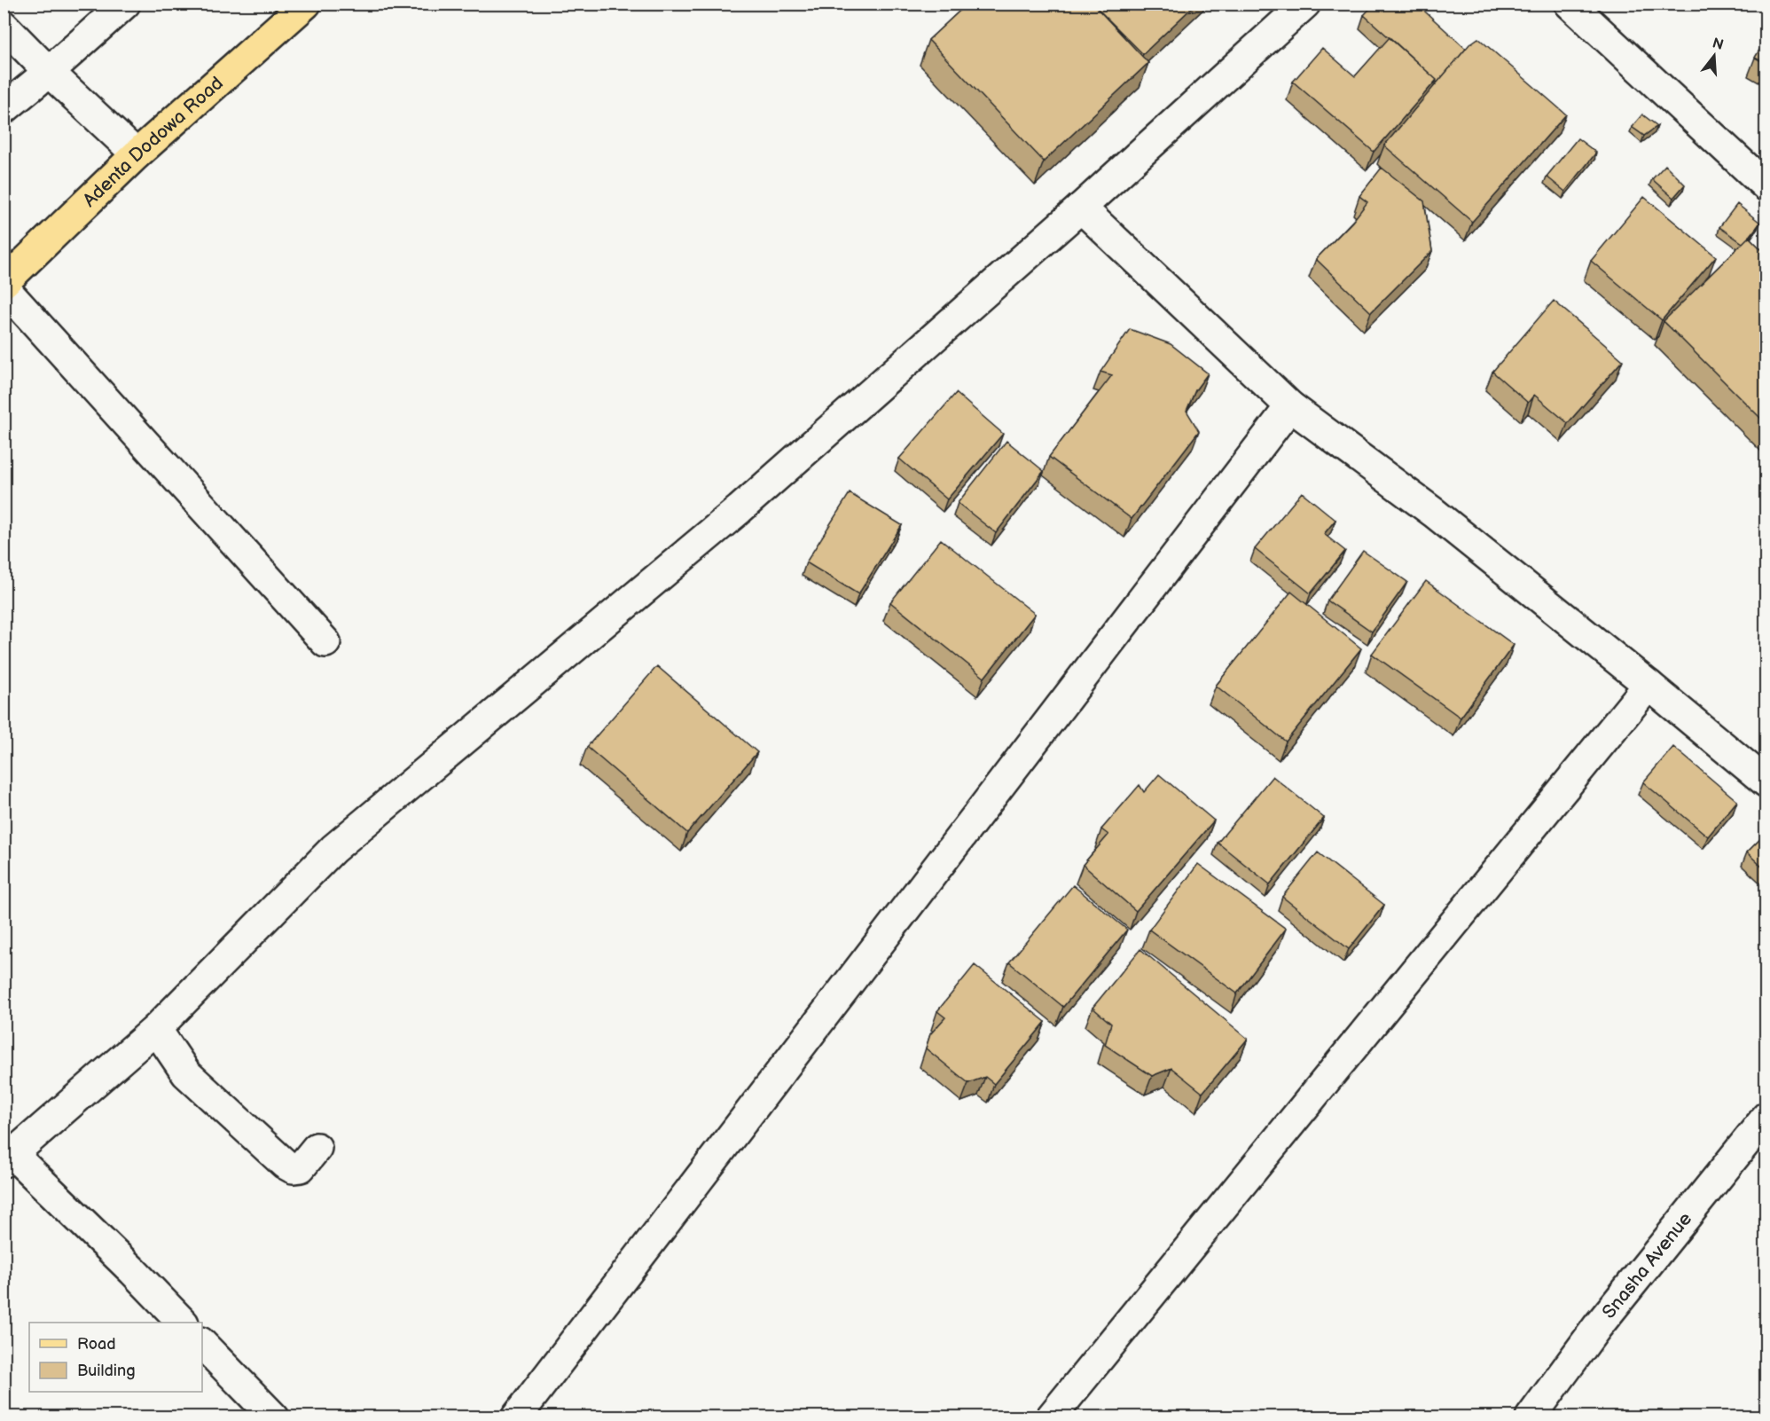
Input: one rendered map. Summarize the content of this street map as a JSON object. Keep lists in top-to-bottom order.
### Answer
{
  "streets": {
    "main road": ["Adenta Dodowa Road"],
    "street": ["Snasha Avenue"]
  },
  "legend": ["Road", "Building"],
  "north": "top"
}
